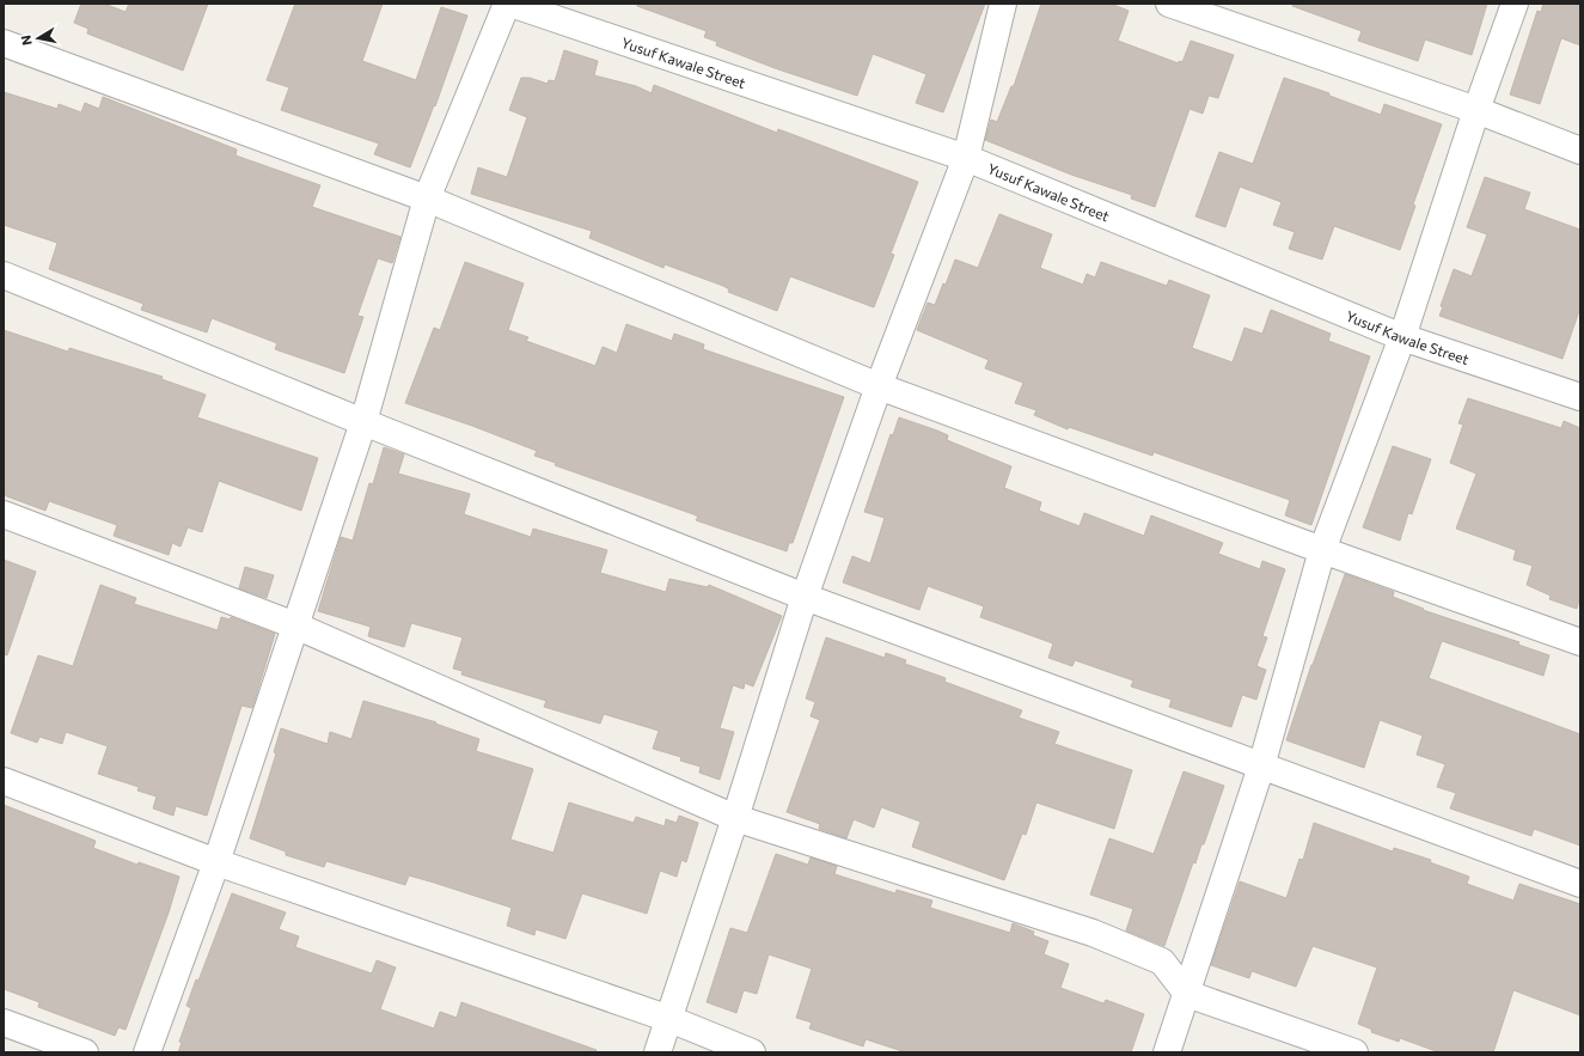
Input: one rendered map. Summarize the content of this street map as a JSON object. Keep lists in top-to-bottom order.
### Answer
{
  "streets": {
    "street": ["Yusuf Kawale Street"]
  },
  "north": "left"
}
